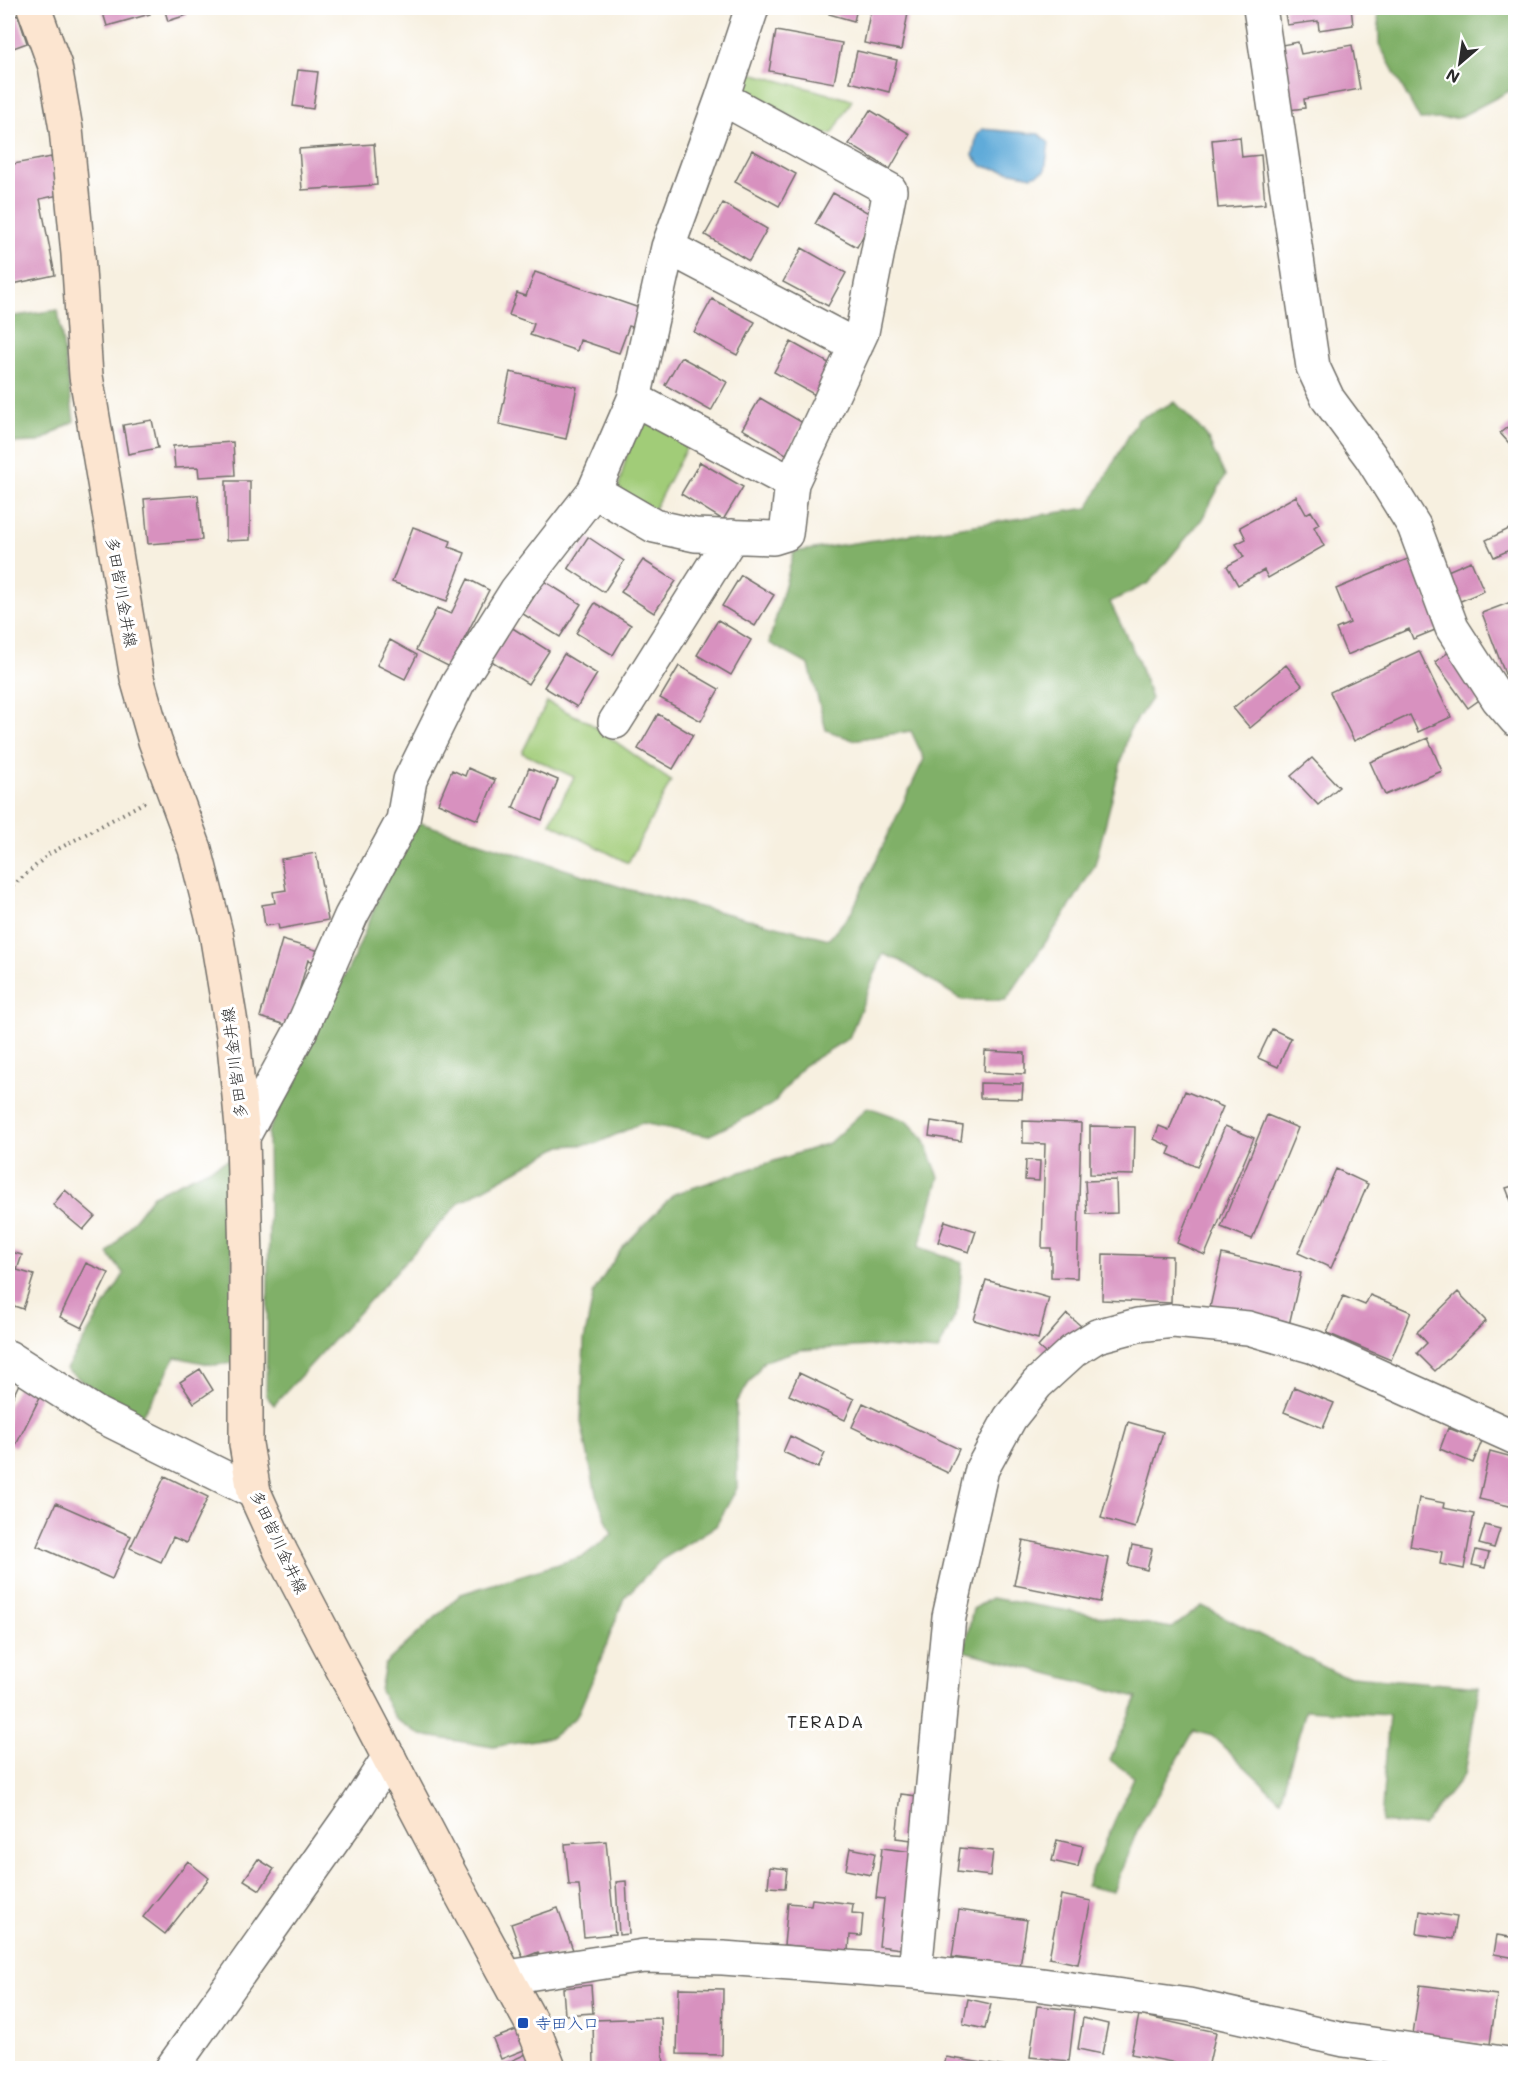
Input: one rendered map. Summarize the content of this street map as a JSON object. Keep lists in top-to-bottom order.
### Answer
{
  "streets": {
    "main road": ["多田皆川金井線"]
  },
  "districts": ["TERADA"],
  "places": {
    "transit": ["寺田入口"]
  },
  "north": "bottom left"
}
